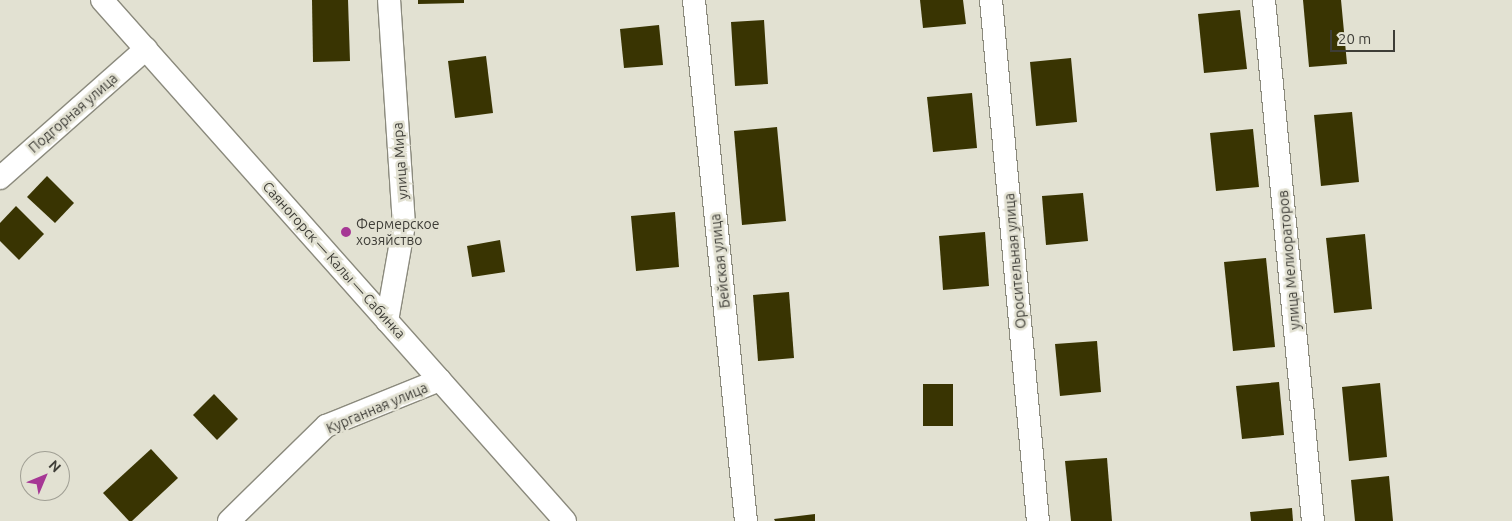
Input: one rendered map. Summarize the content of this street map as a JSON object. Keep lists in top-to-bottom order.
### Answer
{
  "streets": {
    "street": [
      "Подгорная улица",
      "улица Мира",
      "Саяногорск — Калы — Сабинка",
      "улица Мелиораторов",
      "Бейская улица",
      "Оросительная улица",
      "Курганная улица"
    ]
  },
  "crossings": [
    ["Подгорная улица", "Саяногорск — Калы — Сабинка"],
    ["улица Мира", "Саяногорск — Калы — Сабинка"],
    ["Саяногорск — Калы — Сабинка", "Курганная улица"]
  ],
  "places": ["Фермерское хозяйство"],
  "scale_bar": "20 m",
  "north": "top right"
}
